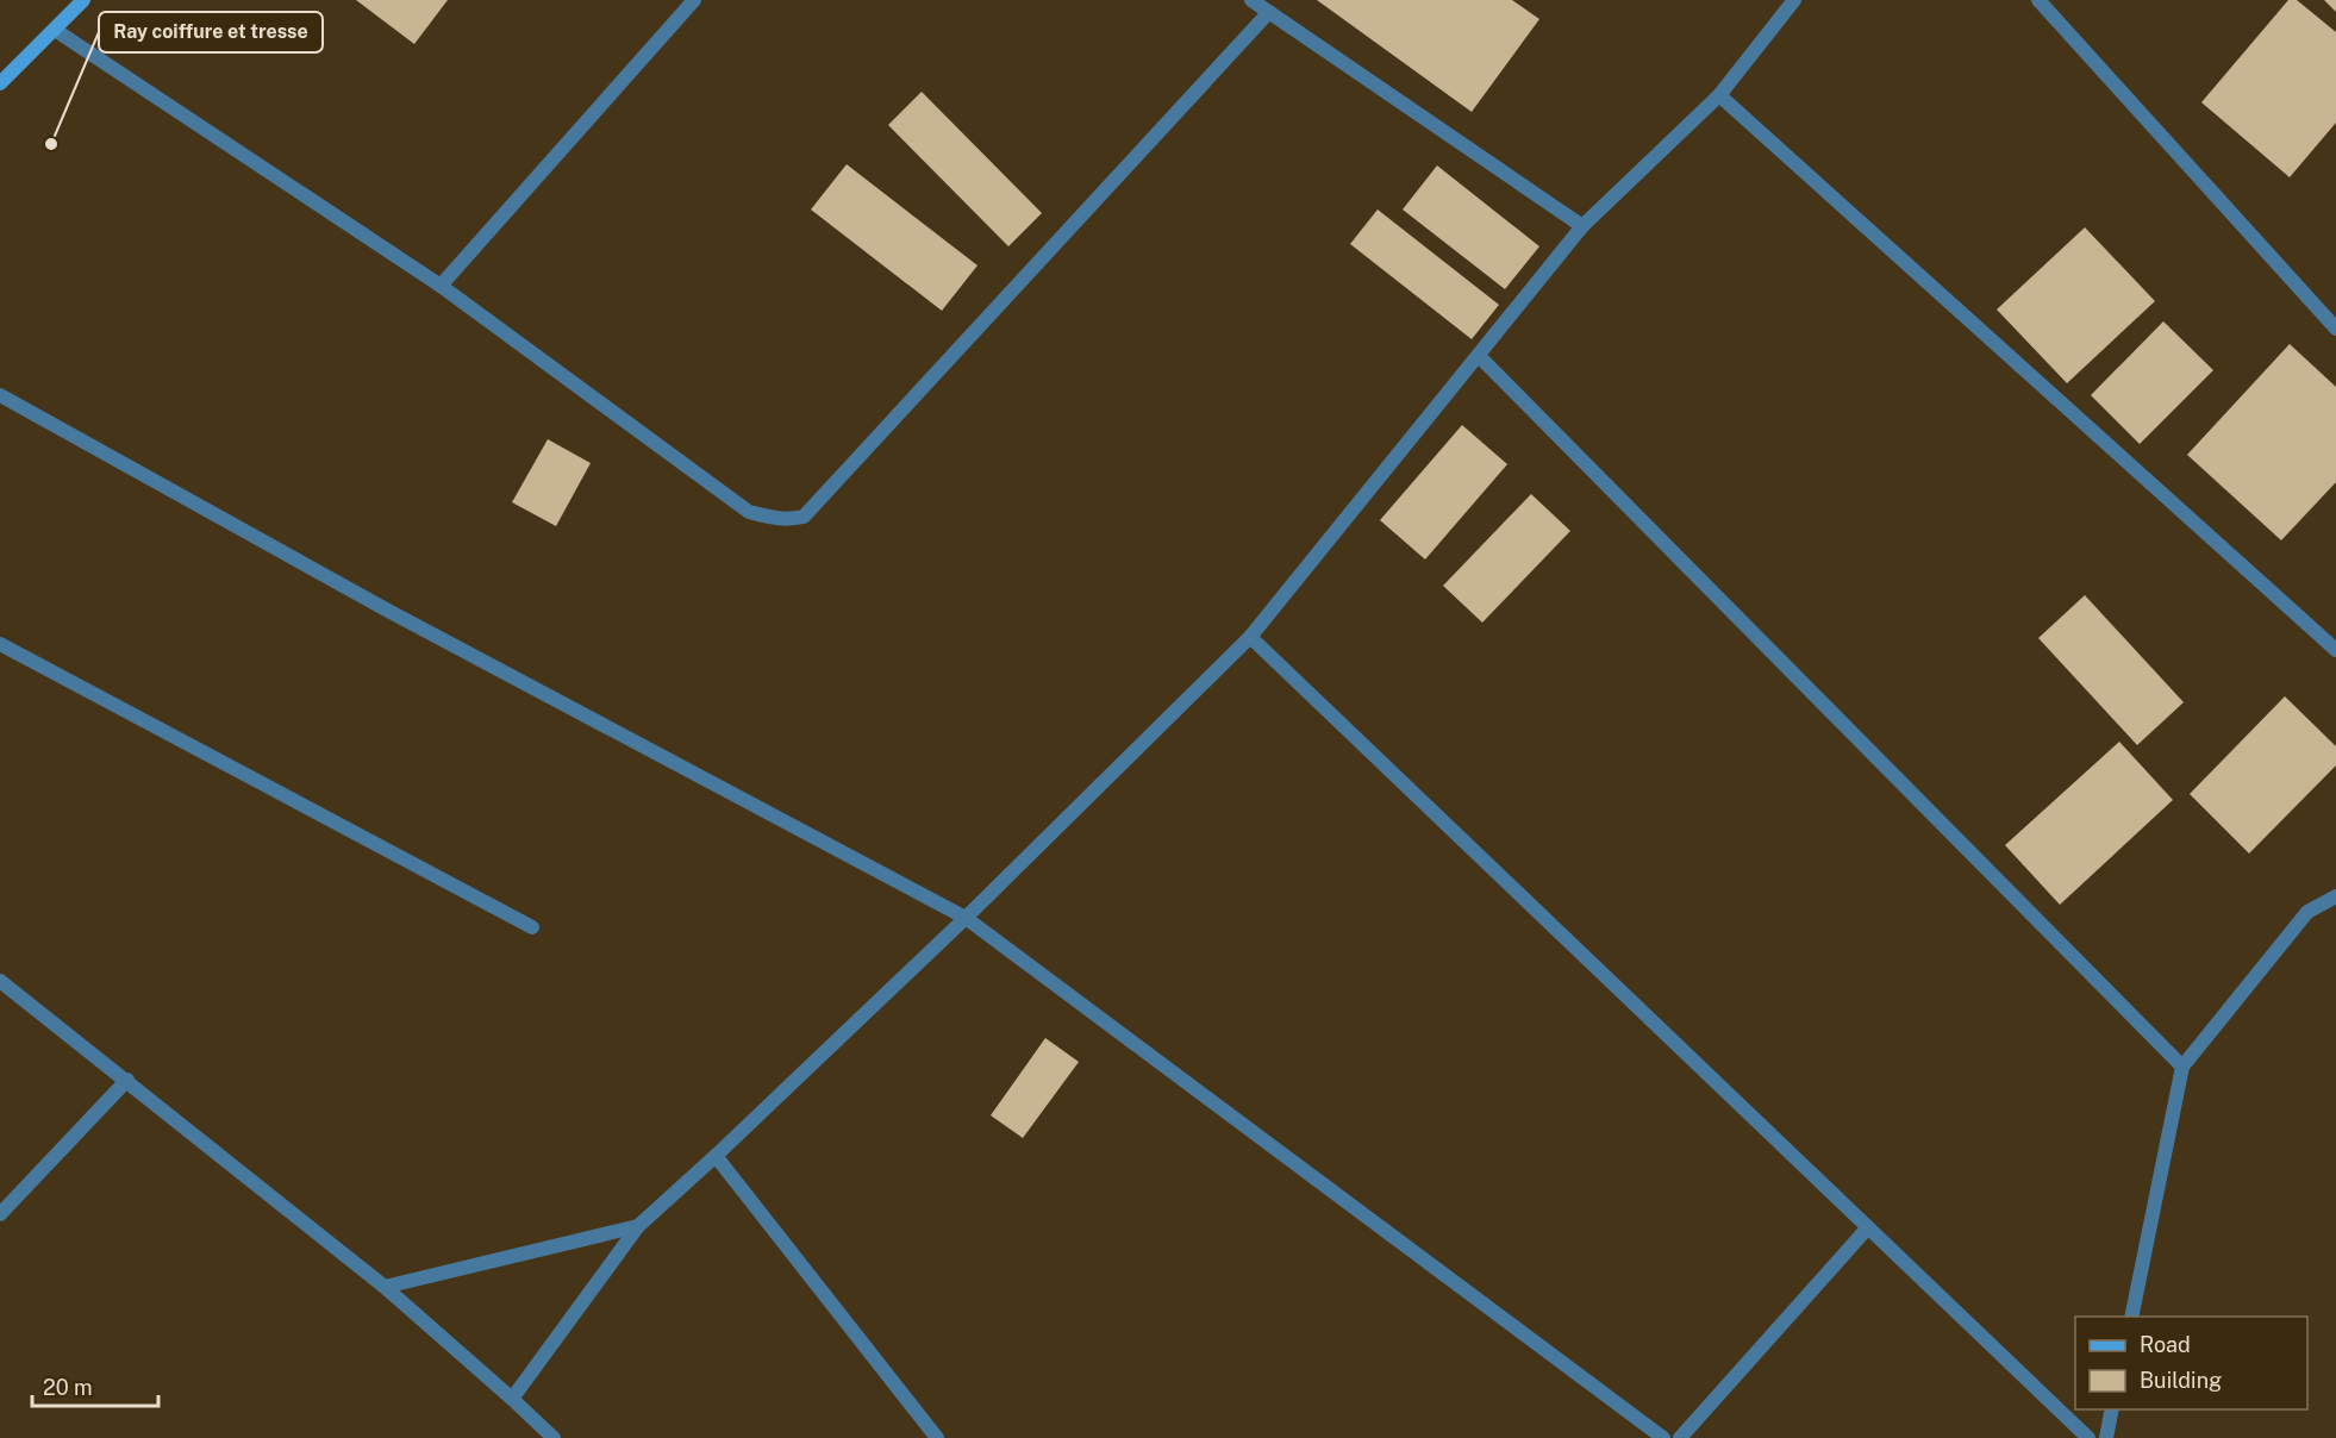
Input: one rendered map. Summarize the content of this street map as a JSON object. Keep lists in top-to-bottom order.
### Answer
{
  "places": ["Ray coiffure et tresse"],
  "legend": ["Road", "Building"],
  "scale_bar": "20 m"
}
